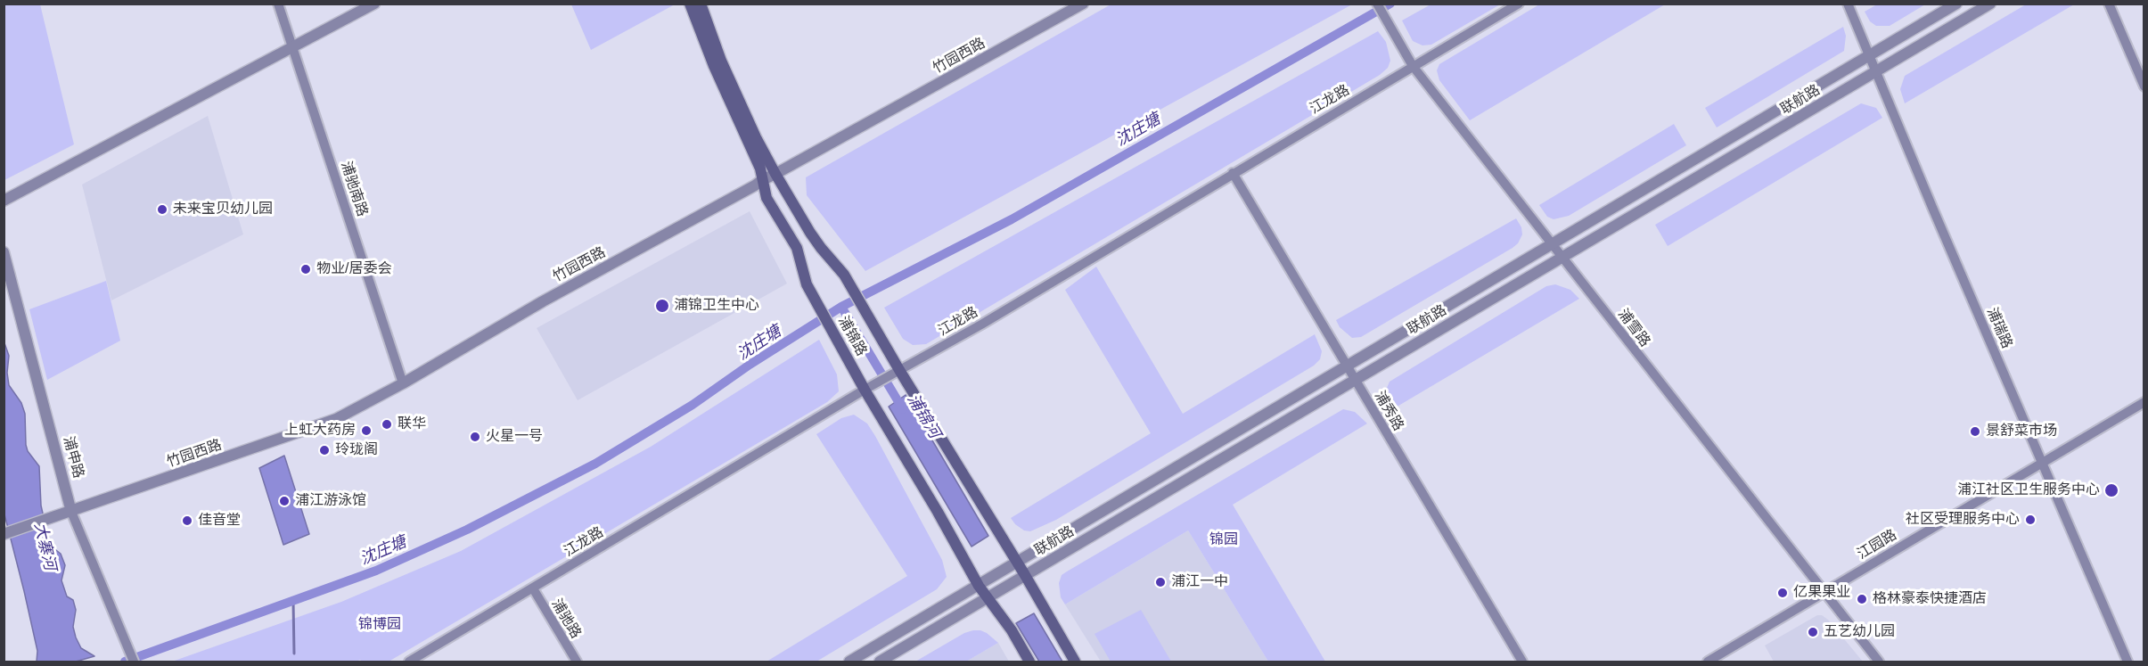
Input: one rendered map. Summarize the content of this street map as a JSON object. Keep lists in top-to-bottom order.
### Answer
{
  "streets": {
    "main road": ["浦锦路"],
    "street": [
      "竹园西路",
      "江龙路",
      "联航路",
      "浦驰南路",
      "浦雪路",
      "浦瑞路",
      "浦秀路",
      "浦申路",
      "江园路",
      "浦驰路"
    ]
  },
  "crossings": [
    ["竹园西路", "浦驰南路"],
    ["竹园西路", "浦锦路"],
    ["竹园西路", "浦申路"],
    ["江龙路", "浦雪路"],
    ["江龙路", "浦锦路"],
    ["江龙路", "浦秀路"],
    ["江龙路", "浦驰路"],
    ["联航路", "浦雪路"],
    ["联航路", "浦瑞路"],
    ["联航路", "浦锦路"],
    ["联航路", "浦秀路"],
    ["浦雪路", "江园路"],
    ["浦瑞路", "江园路"]
  ],
  "water": ["沈庄塘", "浦锦河", "大寨河"],
  "parks": ["锦园", "锦博园"],
  "places": [
    "未来宝贝幼儿园",
    "物业/居委会",
    "浦锦卫生中心",
    "联华",
    "上虹大药房",
    "景舒菜市场",
    "火星一号",
    "玲珑阁",
    "浦江社区卫生服务中心",
    "浦江游泳馆",
    "社区受理服务中心",
    "佳音堂",
    "浦江一中",
    "亿果果业",
    "格林豪泰快捷酒店",
    "五艺幼儿园"
  ]
}
